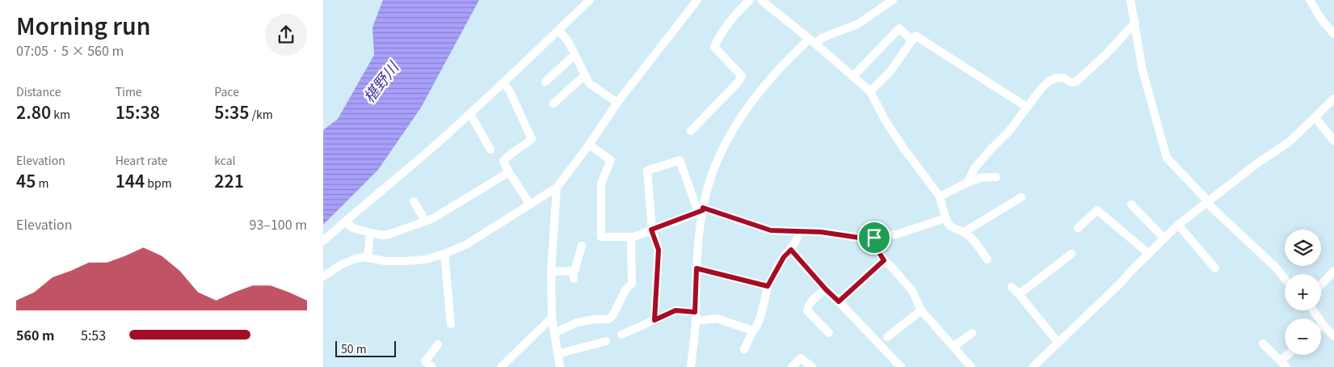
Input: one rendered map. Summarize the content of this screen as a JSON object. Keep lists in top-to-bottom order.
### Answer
{
  "water": ["椹野川"],
  "scale_bar": "50 m",
  "page": {
    "heading": ["Morning run", "07:05 · 5 × 560 m"],
    "stats": [
      ["Distance", "2.80 km"],
      ["Time", "15:38"],
      ["Pace", "5:35 /km"],
      ["Elevation", "45 m"],
      ["Heart rate", "144 bpm"],
      ["kcal", "221"]
    ],
    "chart": ["Elevation", "93–100 m"],
    "map_buttons": ["+", "−"],
    "list": [
      {
        "name": "560 m",
        "note": "5:53"
      }
    ],
    "scale": "50 m"
  }
}
